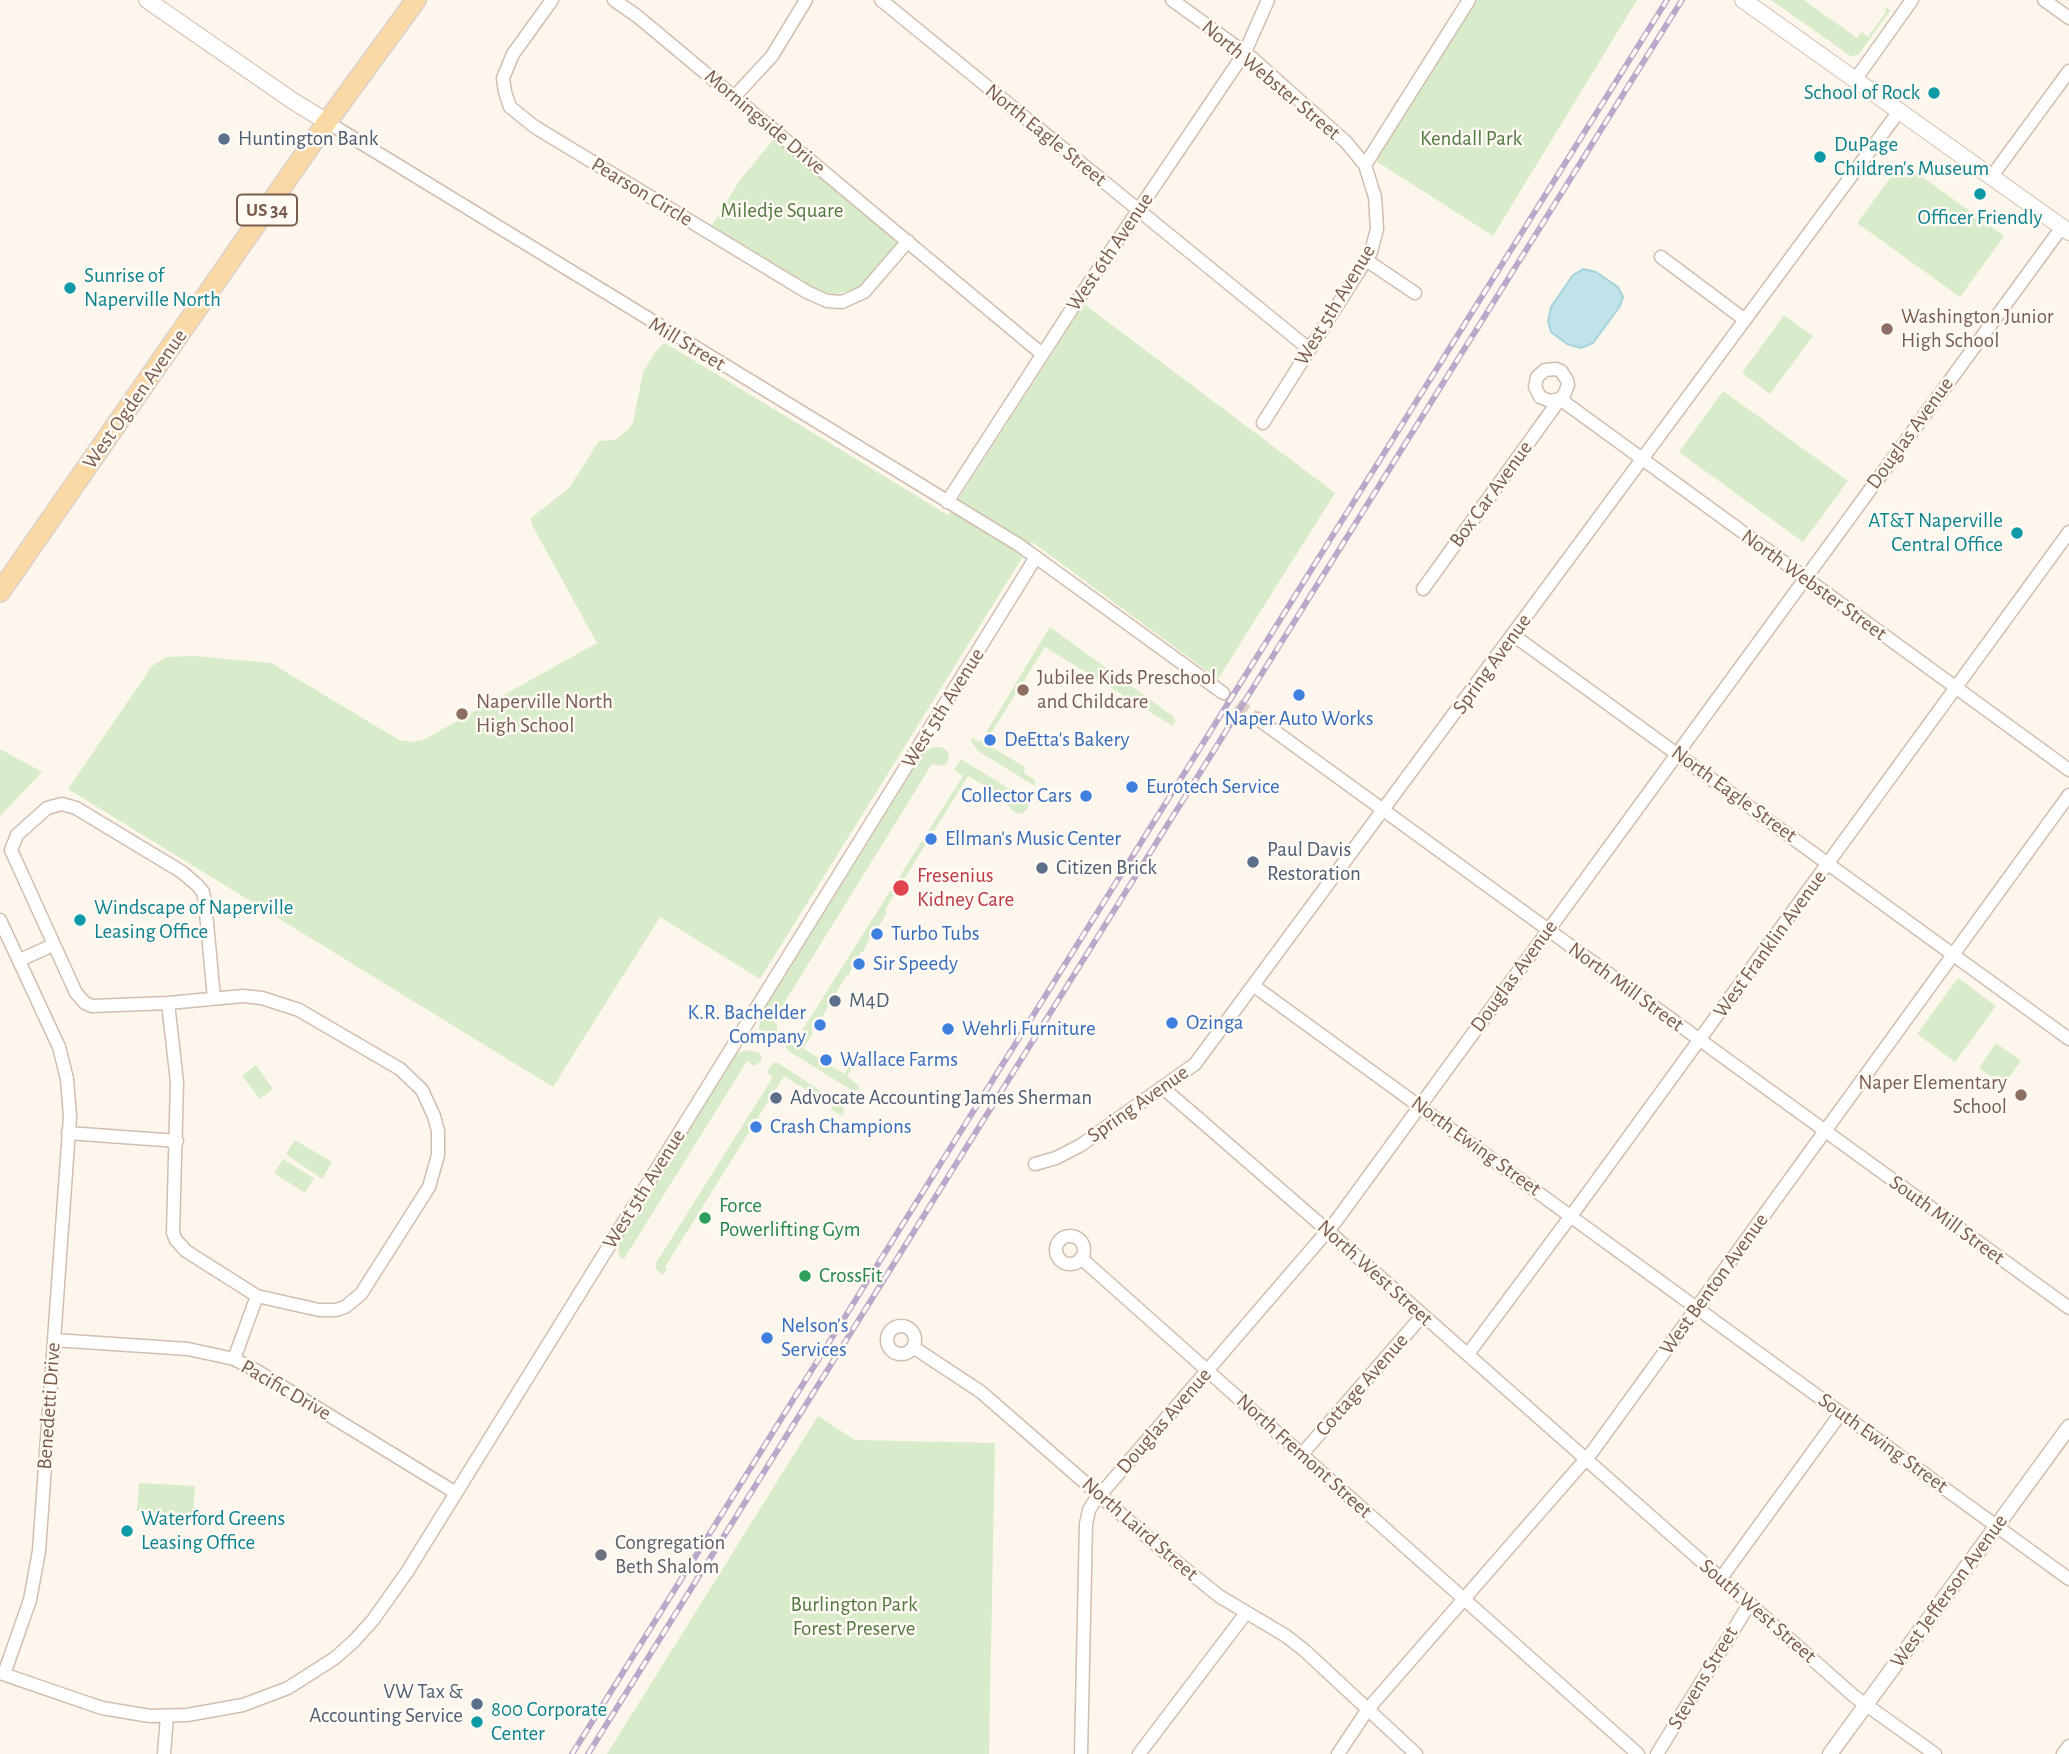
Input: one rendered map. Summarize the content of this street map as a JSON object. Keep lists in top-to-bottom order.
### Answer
{
  "streets": {
    "main road": ["US 34", "Mill Street", "West Ogden Avenue"],
    "street": [
      "North Webster Street",
      "Morningside Drive",
      "North Eagle Street",
      "Pearson Circle",
      "West 6th Avenue",
      "West 5th Avenue",
      "Douglas Avenue",
      "Box Car Avenue",
      "Spring Avenue",
      "West Franklin Avenue",
      "North Mill Street",
      "North Ewing Street",
      "South Mill Street",
      "North West Street",
      "West Benton Avenue",
      "Cottage Avenue",
      "Pacific Drive",
      "Benedetti Drive",
      "South Ewing Street",
      "North Fremont Street",
      "North Laird Street",
      "West Jefferson Avenue",
      "South West Street",
      "Stevens Street"
    ]
  },
  "crossings": [
    ["North Webster Street", "West 6th Avenue"],
    ["North Webster Street", "West 5th Avenue"],
    ["North Webster Street", "Douglas Avenue"],
    ["North Webster Street", "Box Car Avenue"],
    ["North Webster Street", "Spring Avenue"],
    ["North Webster Street", "West Franklin Avenue"],
    ["Morningside Drive", "Pearson Circle"],
    ["Morningside Drive", "West 6th Avenue"],
    ["North Eagle Street", "West 6th Avenue"],
    ["North Eagle Street", "West 5th Avenue"],
    ["North Eagle Street", "Douglas Avenue"],
    ["North Eagle Street", "Spring Avenue"],
    ["North Eagle Street", "West Franklin Avenue"],
    ["North Eagle Street", "West Benton Avenue"],
    ["West 6th Avenue", "Mill Street"],
    ["West 5th Avenue", "Mill Street"],
    ["West 5th Avenue", "Pacific Drive"],
    ["West 5th Avenue", "Benedetti Drive"],
    ["Mill Street", "West Ogden Avenue"],
    ["Douglas Avenue", "North Mill Street"],
    ["Douglas Avenue", "North Ewing Street"],
    ["Douglas Avenue", "North West Street"],
    ["Douglas Avenue", "North Fremont Street"],
    ["Douglas Avenue", "North Laird Street"],
    ["Spring Avenue", "North Mill Street"],
    ["Spring Avenue", "North Ewing Street"],
    ["Spring Avenue", "North West Street"],
    ["West Franklin Avenue", "North Mill Street"],
    ["West Franklin Avenue", "North Ewing Street"],
    ["West Franklin Avenue", "North West Street"],
    ["North Mill Street", "South Mill Street"],
    ["North Mill Street", "West Benton Avenue"],
    ["North Ewing Street", "West Benton Avenue"],
    ["North Ewing Street", "South Ewing Street"],
    ["South Mill Street", "West Benton Avenue"],
    ["North West Street", "West Benton Avenue"],
    ["North West Street", "Cottage Avenue"],
    ["North West Street", "South West Street"],
    ["West Benton Avenue", "South Ewing Street"],
    ["West Benton Avenue", "North Fremont Street"],
    ["West Benton Avenue", "North Laird Street"],
    ["West Benton Avenue", "South West Street"],
    ["Cottage Avenue", "North Fremont Street"],
    ["Pacific Drive", "Benedetti Drive"],
    ["South Ewing Street", "West Jefferson Avenue"],
    ["West Jefferson Avenue", "South West Street"],
    ["South West Street", "Stevens Street"]
  ],
  "parks": ["Kendall Park", "Miledje Square", "Burlington Park Forest Preserve"],
  "places": [
    "School of Rock",
    "Huntington Bank",
    "DuPage Children's Museum",
    "Officer Friendly",
    "Sunrise of Naperville North",
    "Washington Junior High School",
    "AT&T Naperville Central Office",
    "Jubilee Kids Preschool and Childcare",
    "Naper Auto Works",
    "Naperville North High School",
    "DeEtta's Bakery",
    "Eurotech Service",
    "Collector Cars",
    "Ellman's Music Center",
    "Paul Davis Restoration",
    "Citizen Brick",
    "Fresenius Kidney Care",
    "Windscape of Naperville Leasing Office",
    "Turbo Tubs",
    "Sir Speedy",
    "M4D",
    "Ozinga",
    "K.R. Bachelder Company",
    "Wehrli Furniture",
    "Wallace Farms",
    "Naper Elementary School",
    "Advocate Accounting James Sherman",
    "Crash Champions",
    "Force Powerlifting Gym",
    "CrossFit",
    "Nelson's Services",
    "Waterford Greens Leasing Office",
    "Congregation Beth Shalom",
    "VW Tax & Accounting Service",
    "800 Corporate Center"
  ]
}
